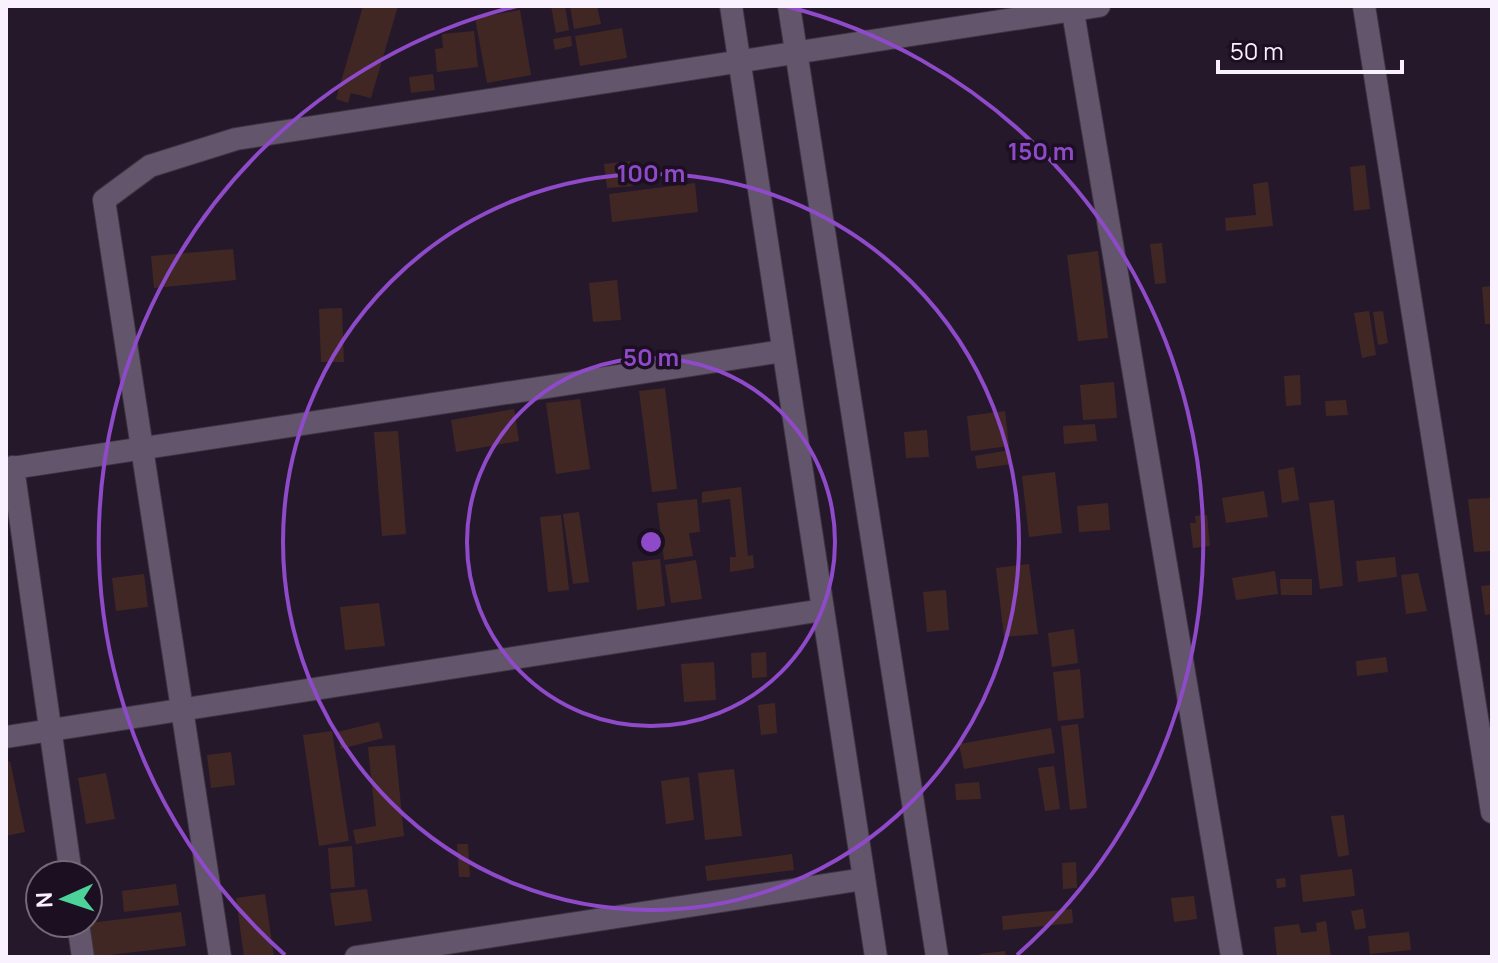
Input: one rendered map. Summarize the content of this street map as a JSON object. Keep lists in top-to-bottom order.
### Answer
{
  "scale_bar": "50 m",
  "north": "left",
  "rings": ["150 m", "100 m", "50 m"]
}
